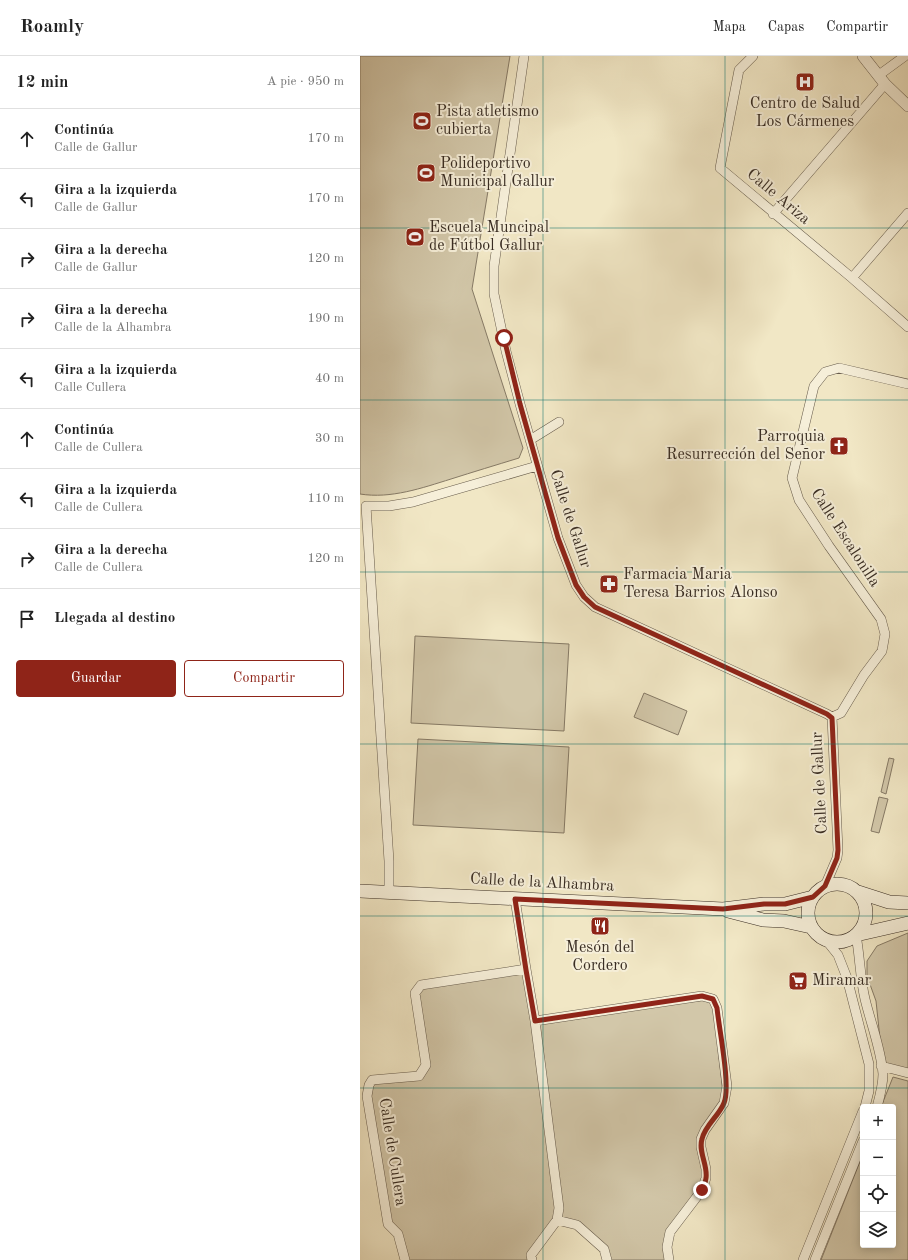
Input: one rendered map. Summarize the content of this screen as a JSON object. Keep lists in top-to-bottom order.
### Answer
{
  "streets": {
    "main road": ["Calle de la Alhambra"],
    "street": [
      "Calle Ariza",
      "Calle de Gallur",
      "Calle Escalonilla",
      "Calle de Cullera"
    ]
  },
  "crossings": [
    ["Calle de Gallur", "Calle Escalonilla"],
    ["Calle de Gallur", "Calle de la Alhambra"]
  ],
  "places": {
    "hospital": ["Centro de Salud Los Cármenes"],
    "sports": ["Pista atletismo cubierta", "Polideportivo Municipal Gallur", "Escuela Muncipal de Fútbol Gallur"],
    "church": ["Parroquia Resurrección del Señor"],
    "pharmacy": ["Farmacia Maria Teresa Barrios Alonso"],
    "restaurant": ["Mesón del Cordero"],
    "supermarket": ["Miramar"]
  },
  "page": {
    "header": "Roamly",
    "nav": ["Mapa", "Capas", "Compartir"],
    "heading": ["12 min", "A pie · 950 m"],
    "list": [
      ["Continúa", "Calle de Gallur", "170 m"],
      ["Gira a la izquierda", "Calle de Gallur", "170 m"],
      ["Gira a la derecha", "Calle de Gallur", "120 m"],
      ["Gira a la derecha", "Calle de la Alhambra", "190 m"],
      ["Gira a la izquierda", "Calle Cullera", "40 m"],
      ["Continúa", "Calle de Cullera", "30 m"],
      ["Gira a la izquierda", "Calle de Cullera", "110 m"],
      ["Gira a la derecha", "Calle de Cullera", "120 m"],
      "Llegada al destino"
    ],
    "buttons": ["Guardar", "Compartir"],
    "map_buttons": ["+", "−"]
  }
}
